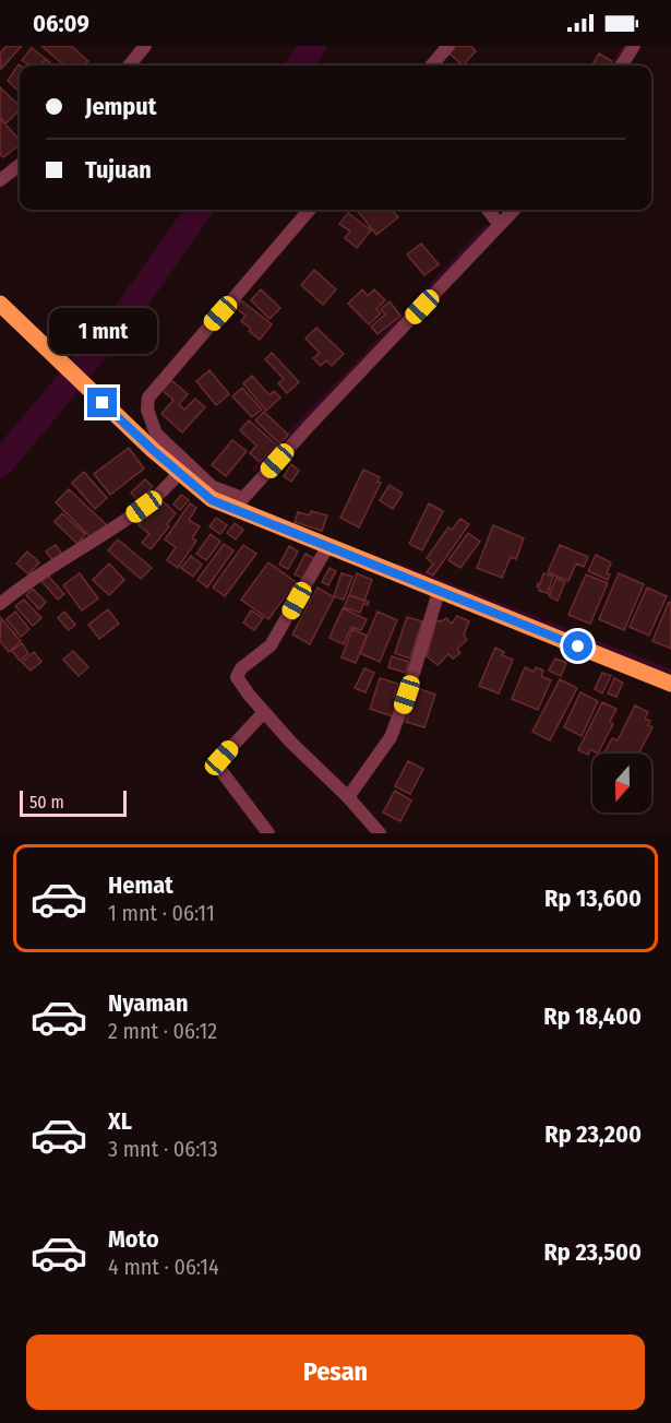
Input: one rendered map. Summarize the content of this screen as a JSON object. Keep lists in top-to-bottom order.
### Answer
{
  "scale_bar": "50 m",
  "north": "bottom",
  "page": {
    "status": "06:09",
    "banner": ["Jemput", "Tujuan"],
    "bubble": "1 mnt",
    "scale": "50 m",
    "list": [
      {
        "name": "Hemat",
        "note": "1 mnt · 06:11",
        "value": "Rp 13,600"
      },
      {
        "name": "Nyaman",
        "note": "2 mnt · 06:12",
        "value": "Rp 18,400"
      },
      {
        "name": "XL",
        "note": "3 mnt · 06:13",
        "value": "Rp 23,200"
      },
      {
        "name": "Moto",
        "note": "4 mnt · 06:14",
        "value": "Rp 23,500"
      }
    ],
    "buttons": "Pesan"
  }
}
